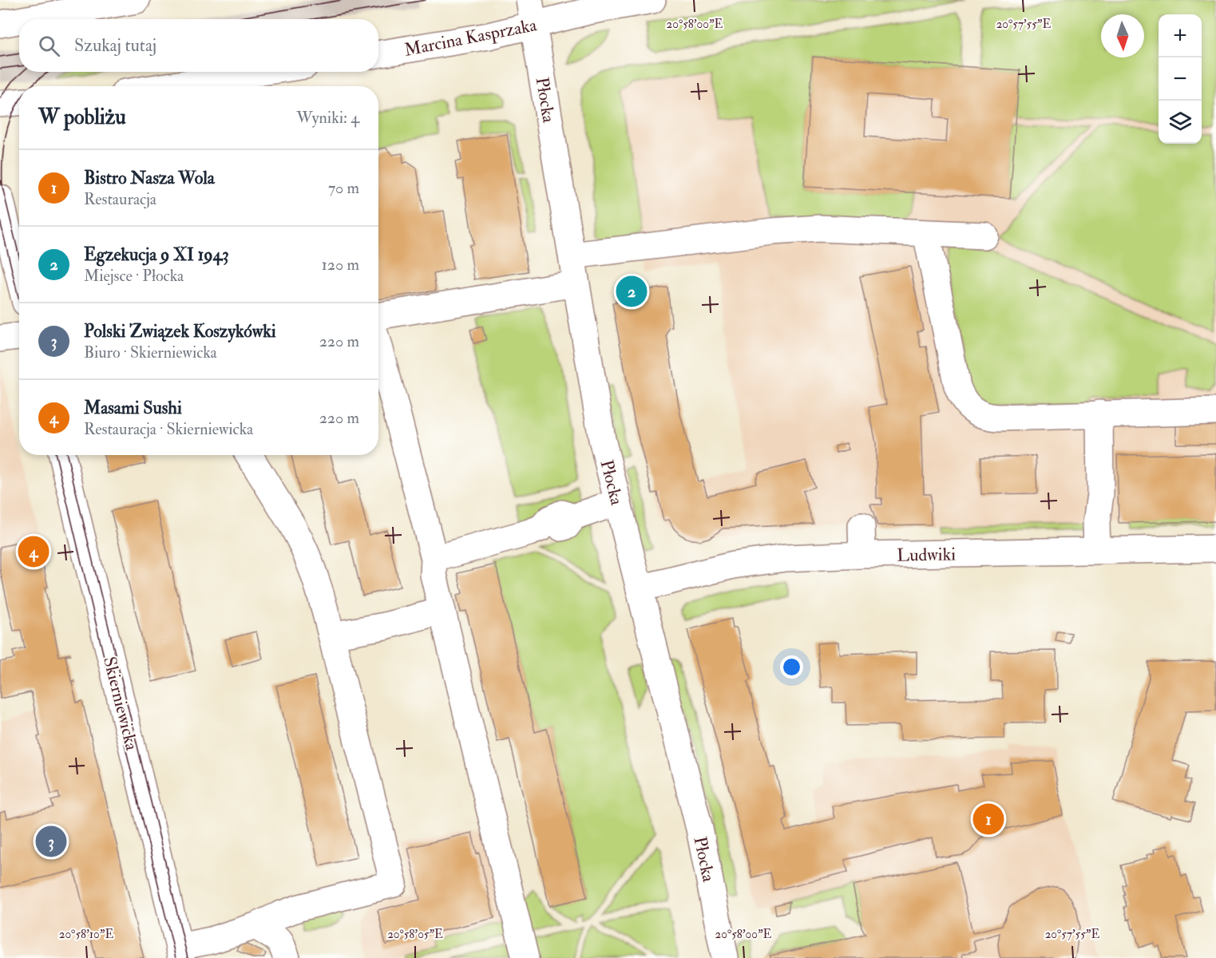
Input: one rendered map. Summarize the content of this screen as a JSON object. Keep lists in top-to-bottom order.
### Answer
{
  "streets": {
    "street": [
      "Marcina Kasprzaka",
      "Płocka",
      "Ludwiki",
      "Skierniewicka"
    ]
  },
  "crossings": [
    ["Marcina Kasprzaka", "Płocka"],
    ["Płocka", "Ludwiki"]
  ],
  "north": "bottom",
  "page": {
    "map_buttons": ["+", "−"],
    "search": "Szukaj tutaj",
    "heading": ["W pobliżu", "Wyniki: 4"],
    "list": [
      {
        "mark": "1",
        "name": "Bistro Nasza Wola",
        "note": "Restauracja",
        "value": "70 m"
      },
      {
        "mark": "2",
        "name": "Egzekucja 9 XI 1943",
        "note": "Miejsce · Płocka",
        "value": "120 m"
      },
      {
        "mark": "3",
        "name": "Polski Związek Koszykówki",
        "note": "Biuro · Skierniewicka",
        "value": "220 m"
      },
      {
        "mark": "4",
        "name": "Masami Sushi",
        "note": "Restauracja · Skierniewicka",
        "value": "220 m"
      }
    ],
    "pins": [
      "2",
      "4",
      "1",
      "3"
    ]
  },
  "coordinates": [
    "20°58'00\"E",
    "20°57'55\"E",
    "20°58'10\"E",
    "20°58'05\"E"
  ]
}
